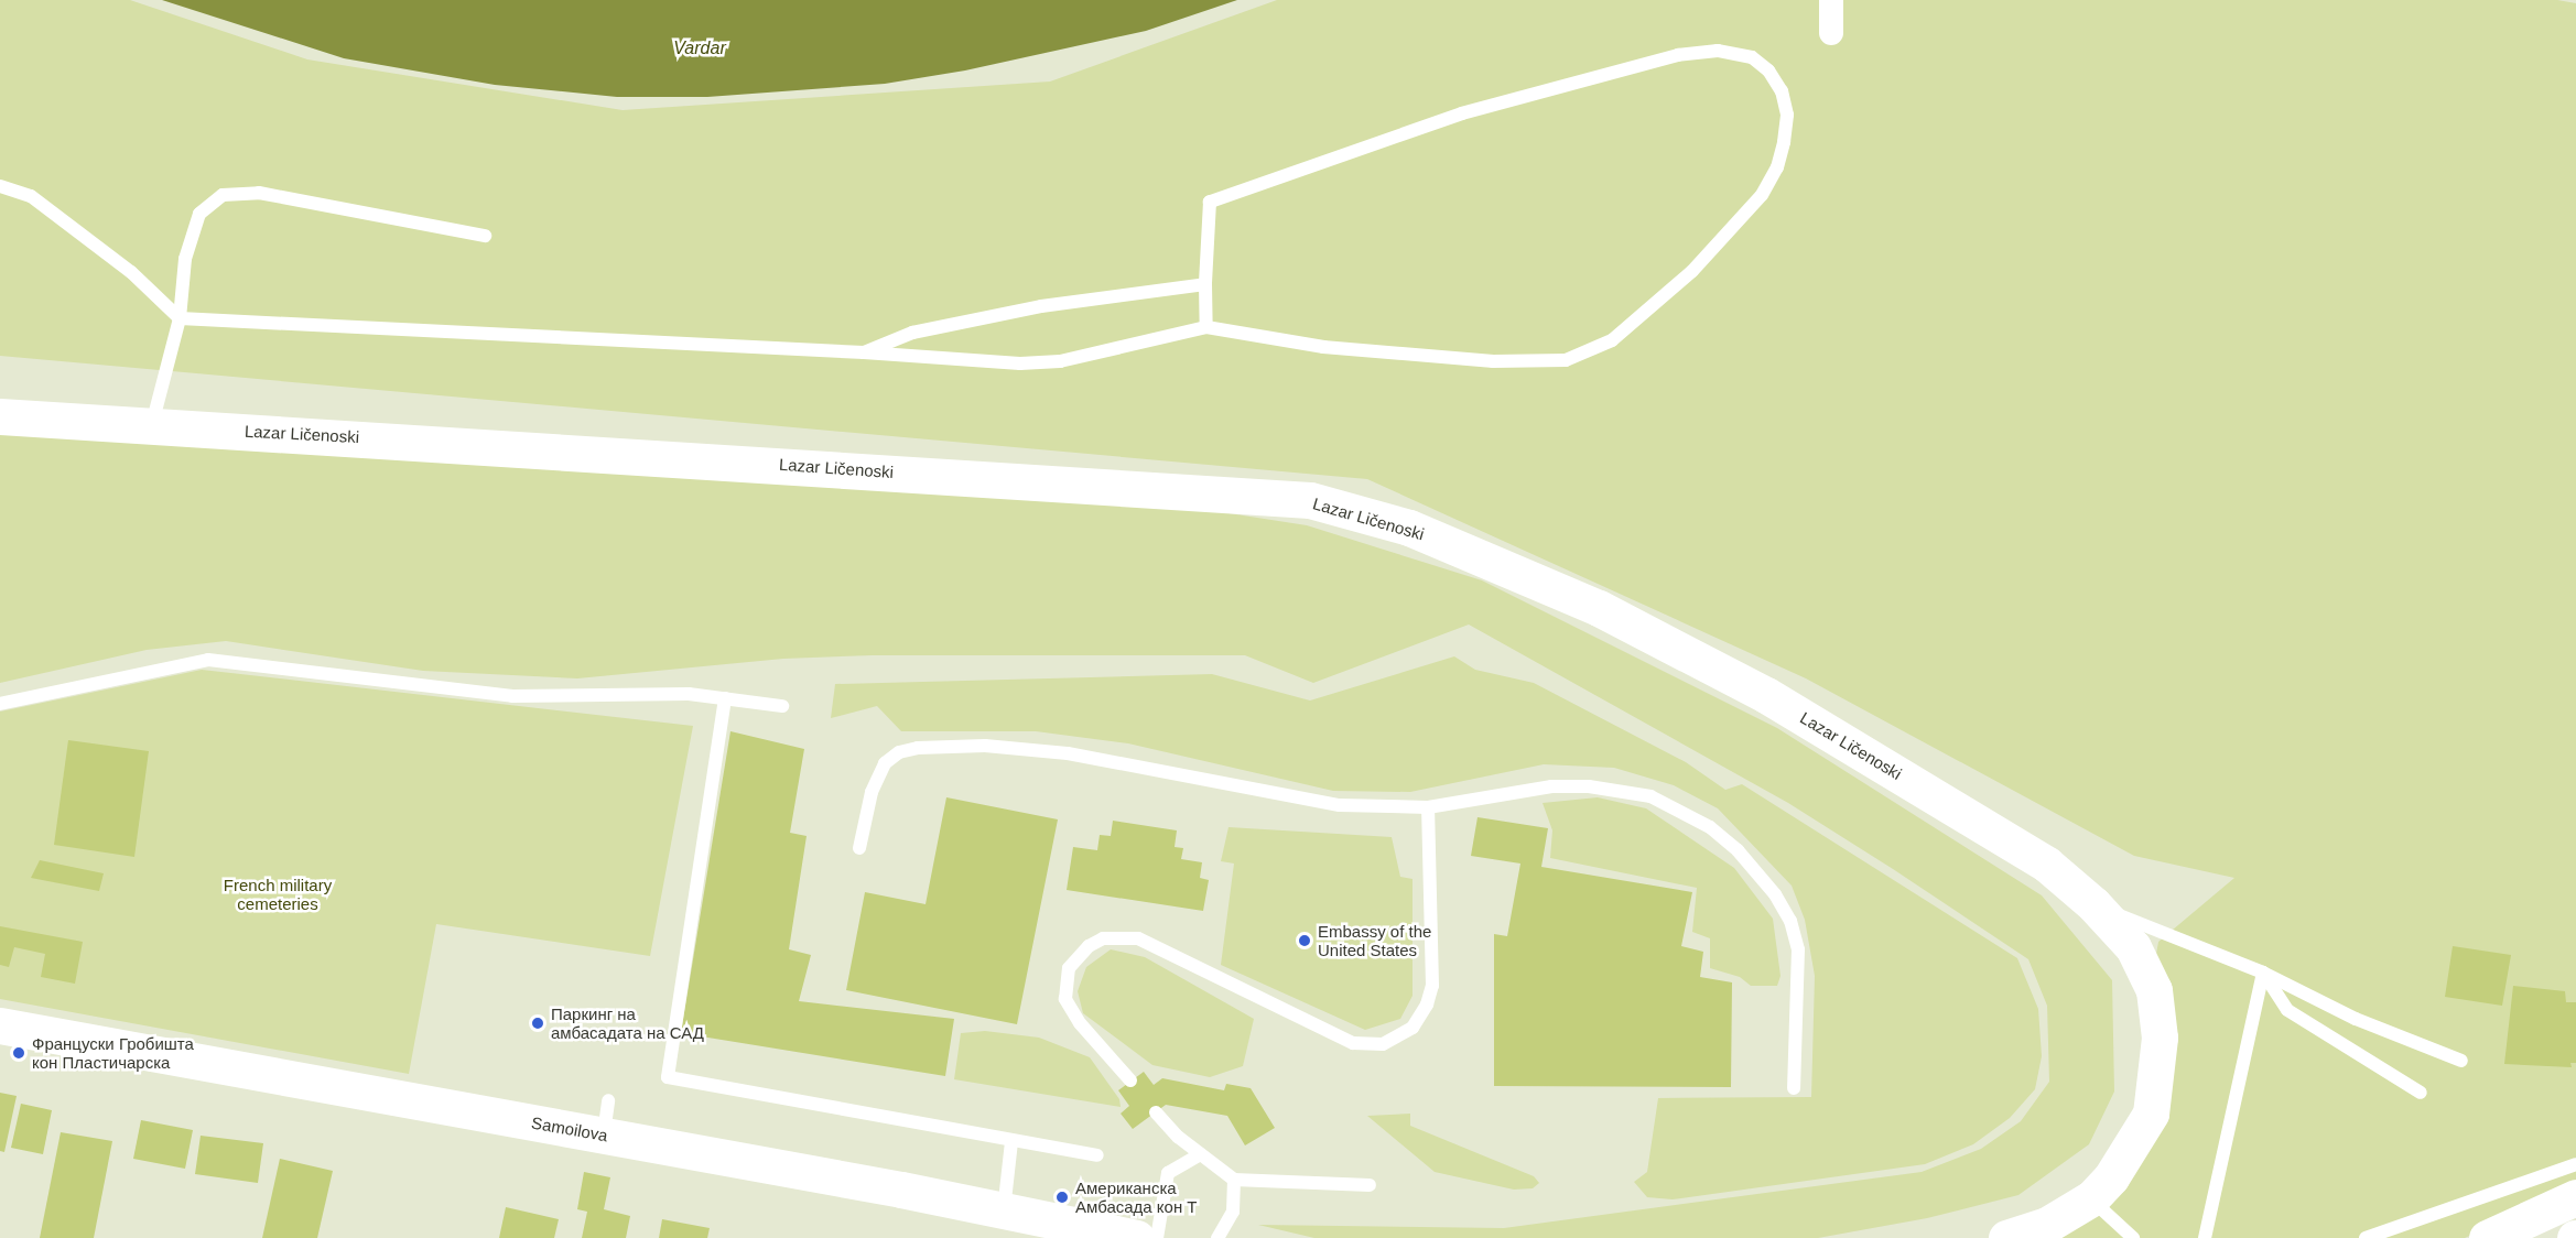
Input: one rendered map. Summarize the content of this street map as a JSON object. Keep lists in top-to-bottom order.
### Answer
{
  "streets": {
    "street": ["Lazar Ličenoski", "Samoilova"]
  },
  "water": ["Vardar"],
  "parks": ["French military cemeteries"],
  "places": [
    "Embassy of the United States",
    "Паркинг на амбасадата на САД",
    "Француски Гробишта кон Пластичарска",
    "Американска Амбасада кон Т"
  ]
}
